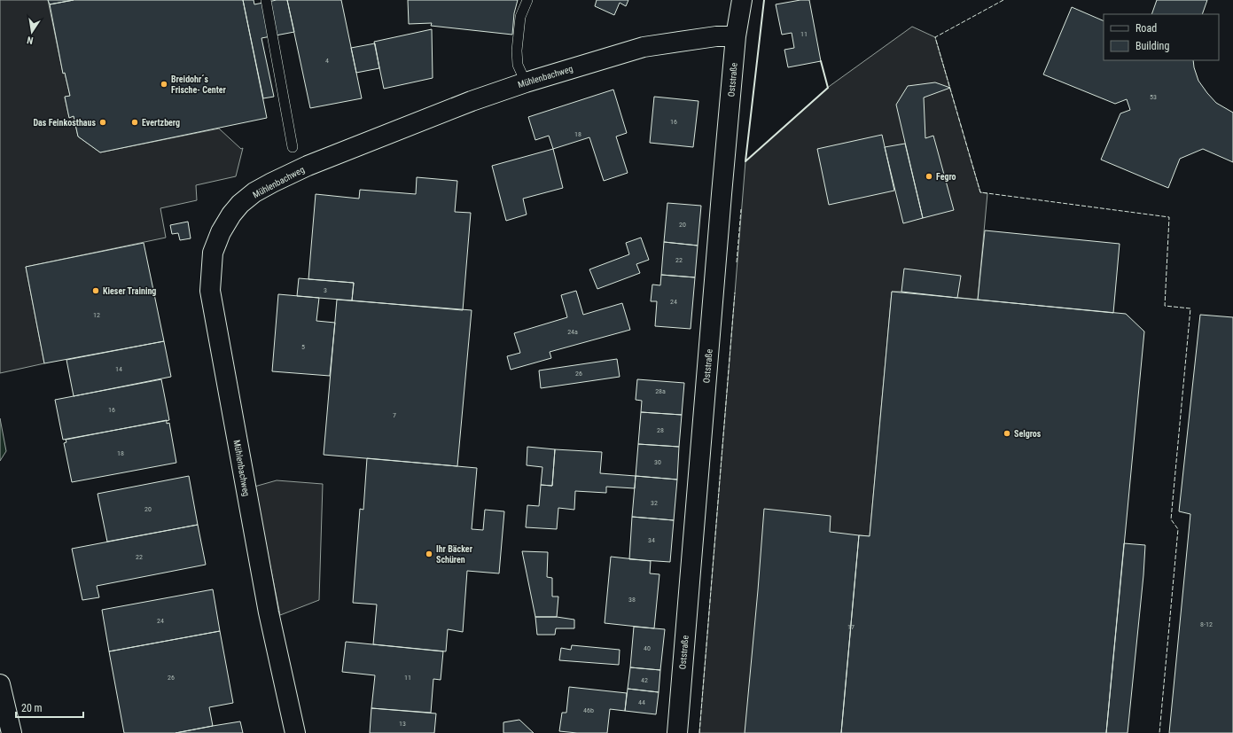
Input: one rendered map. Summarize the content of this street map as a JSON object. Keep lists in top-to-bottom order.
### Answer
{
  "streets": {
    "street": ["Mühlenbachweg", "Oststraße"]
  },
  "crossings": [
    ["Mühlenbachweg", "Oststraße"]
  ],
  "places": [
    "Breidohr´s Frische- Center",
    "Das Feinkosthaus",
    "Evertzberg",
    "Fegro",
    "Kieser Training",
    "Selgros",
    "Ihr Bäcker Schüren"
  ],
  "house_numbers": [
    "11",
    "4",
    "53",
    "16",
    "18",
    "20",
    "22",
    "3",
    "24",
    "12",
    "24a",
    "5",
    "14",
    "26",
    "28a",
    "16",
    "7",
    "28",
    "18",
    "30",
    "32",
    "20",
    "34",
    "22",
    "38",
    "24",
    "8-12",
    "17",
    "40",
    "26",
    "11",
    "42",
    "44",
    "46b",
    "13"
  ],
  "legend": ["Road", "Building"],
  "scale_bar": "20 m",
  "north": "bottom"
}
